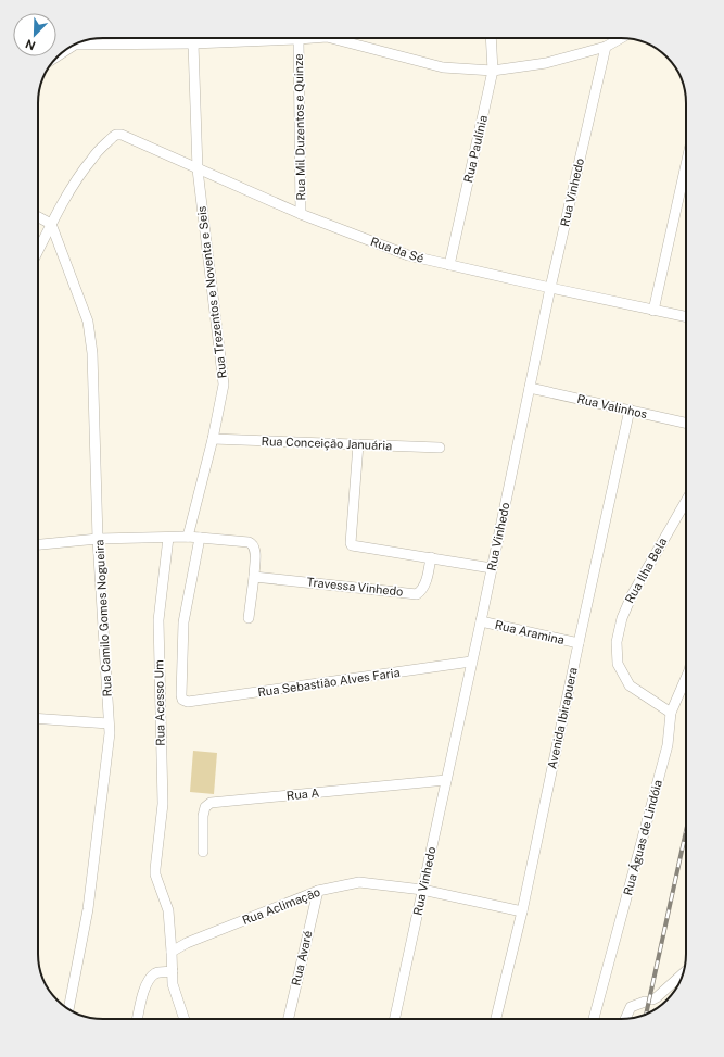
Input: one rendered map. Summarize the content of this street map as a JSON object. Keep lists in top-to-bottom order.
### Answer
{
  "streets": {
    "street": [
      "Rua Mil Duzentos e Quinze",
      "Rua Paulínia",
      "Rua Vinhedo",
      "Rua da Sé",
      "Rua Trezentos e Noventa e Seis",
      "Rua Valinhos",
      "Rua Conceição Januária",
      "Rua Ilha Bela",
      "Travessa Vinhedo",
      "Rua Camilo Gomes Nogueira",
      "Rua Aramina",
      "Rua Sebastião Alves Faria",
      "Rua Acesso Um",
      "Avenida Ibirapuera",
      "Rua A",
      "Rua Águas de Lindóia",
      "Rua Aclimação",
      "Rua Avaré"
    ]
  },
  "crossings": [
    ["Rua Mil Duzentos e Quinze", "Rua da Sé"],
    ["Rua Paulínia", "Rua da Sé"],
    ["Rua Vinhedo", "Rua da Sé"],
    ["Rua Vinhedo", "Rua Valinhos"],
    ["Rua Vinhedo", "Rua Aramina"],
    ["Rua Vinhedo", "Rua Sebastião Alves Faria"],
    ["Rua Vinhedo", "Rua A"],
    ["Rua Vinhedo", "Rua Aclimação"],
    ["Rua da Sé", "Rua Trezentos e Noventa e Seis"],
    ["Rua da Sé", "Rua Camilo Gomes Nogueira"],
    ["Rua Trezentos e Noventa e Seis", "Rua Conceição Januária"],
    ["Rua Valinhos", "Avenida Ibirapuera"],
    ["Rua Ilha Bela", "Rua Águas de Lindóia"],
    ["Rua Aramina", "Avenida Ibirapuera"],
    ["Rua Acesso Um", "Rua Aclimação"],
    ["Avenida Ibirapuera", "Rua Aclimação"],
    ["Rua Aclimação", "Rua Avaré"]
  ],
  "north": "bottom left"
}
